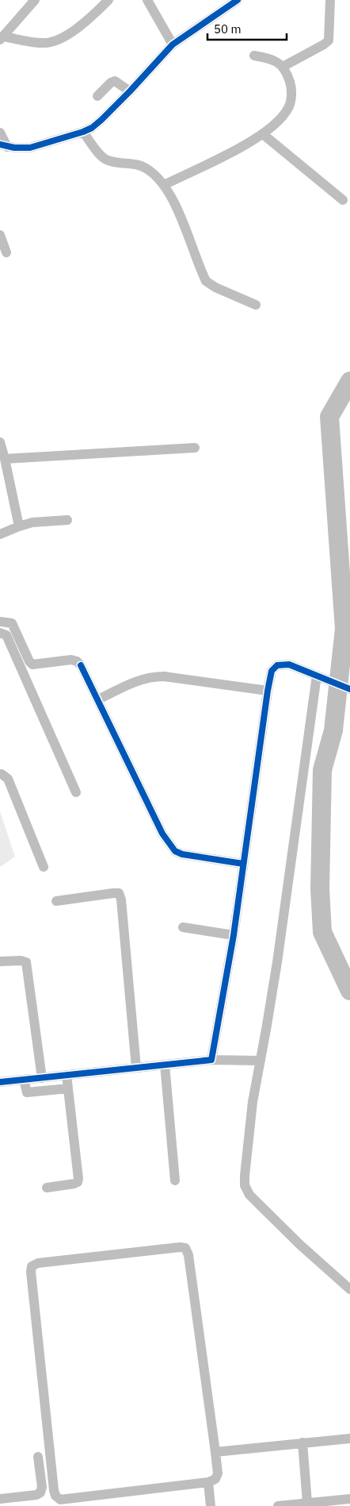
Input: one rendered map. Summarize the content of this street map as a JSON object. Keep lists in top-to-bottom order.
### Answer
{
  "scale_bar": "50 m"
}
